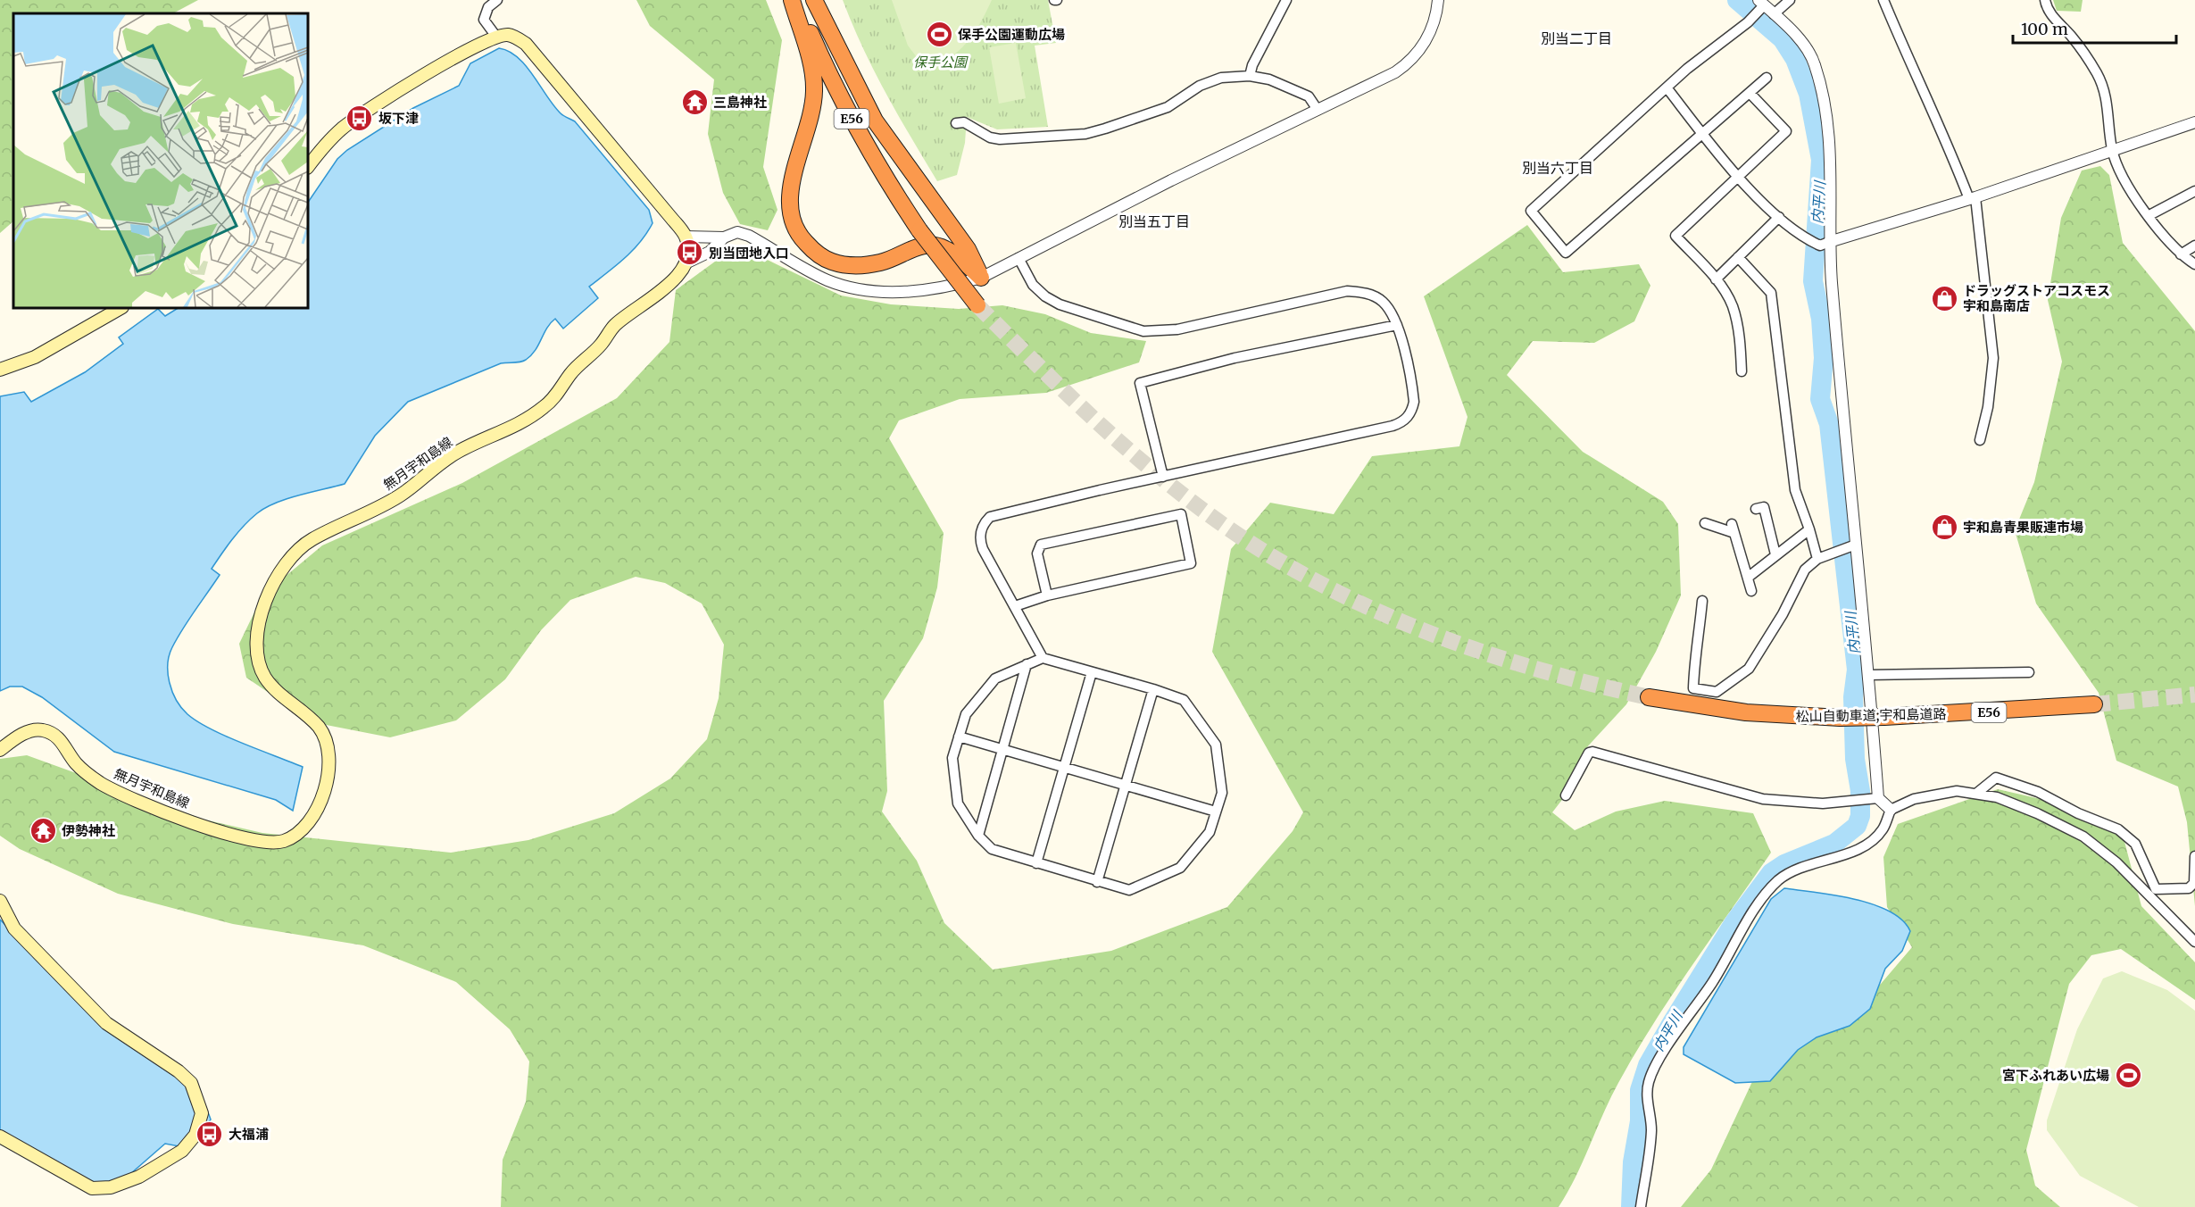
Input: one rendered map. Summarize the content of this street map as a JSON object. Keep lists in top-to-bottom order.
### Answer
{
  "streets": {
    "highway": ["E56", "松山自動車道;宇和島道路"],
    "main road": ["無月宇和島線"]
  },
  "districts": ["別当二丁目", "別当六丁目", "別当五丁目"],
  "water": ["内平川"],
  "parks": ["保手公園"],
  "places": {
    "sports": ["保手公園運動広場", "宮下ふれあい広場"],
    "temple": ["三島神社", "伊勢神社"],
    "bus stop": ["坂下津", "別当団地入口", "大福浦"],
    "shop": ["ドラッグストアコスモス 宇和島南店", "宇和島青果販連市場"]
  },
  "scale_bar": "100 m"
}
